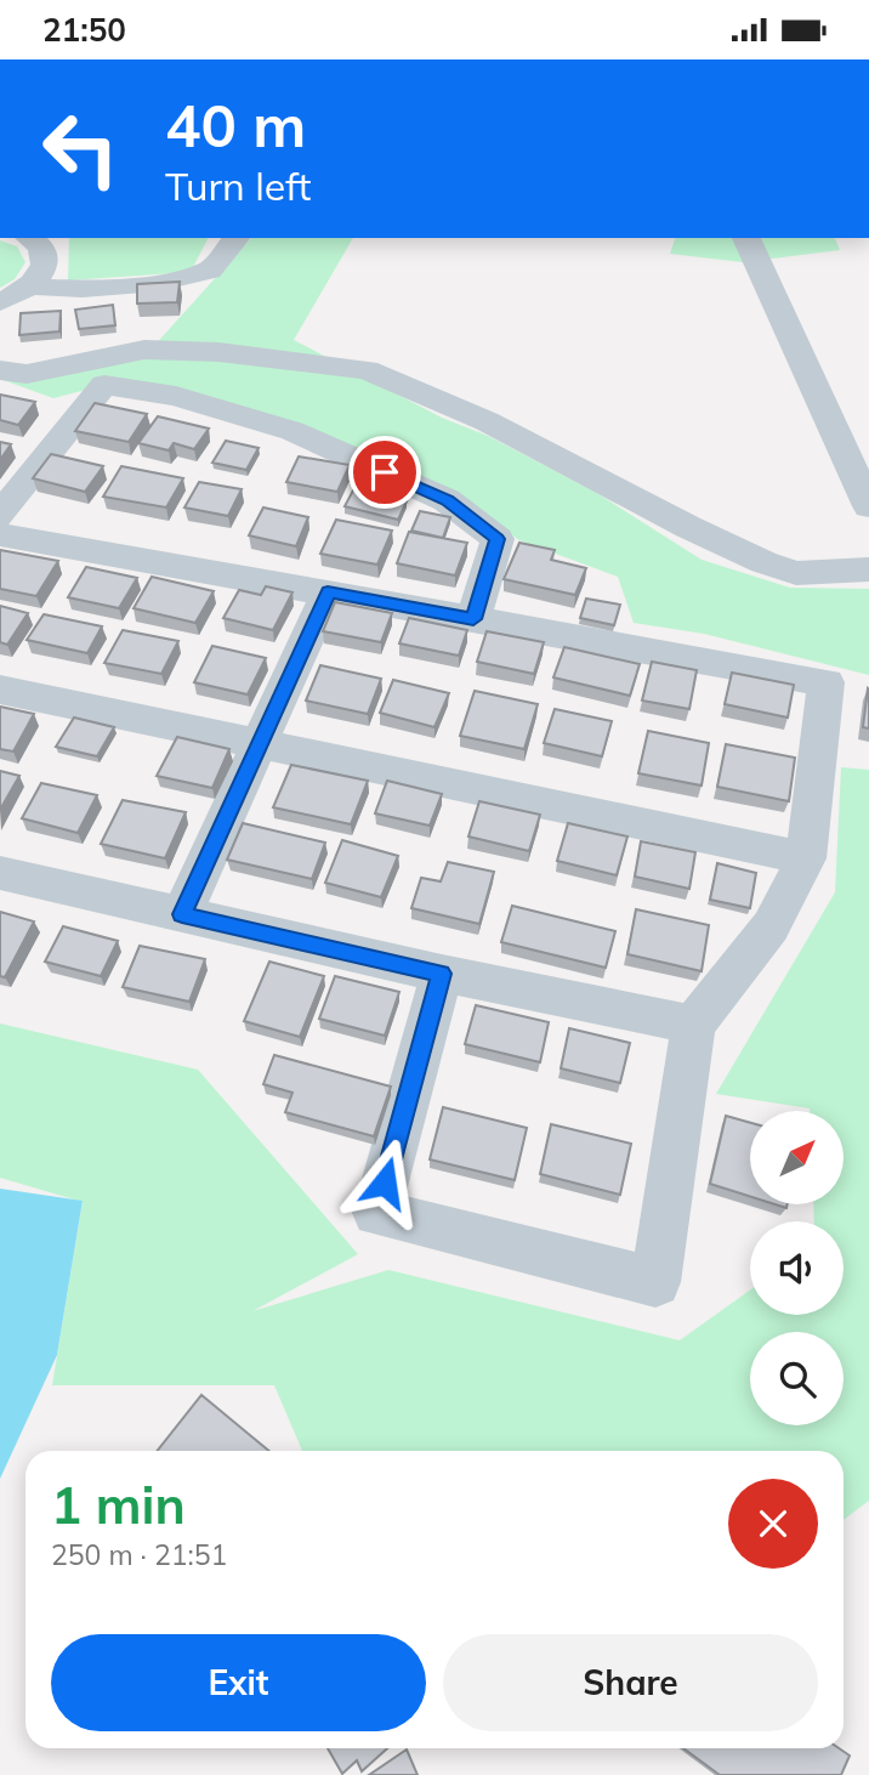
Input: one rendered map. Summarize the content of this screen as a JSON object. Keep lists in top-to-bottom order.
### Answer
{
  "north": "top right",
  "page": {
    "status": "21:50",
    "turn": ["40 m", "Turn left"],
    "heading": ["1 min", "250 m · 21:51"],
    "buttons": ["Exit", "Share"]
  }
}
